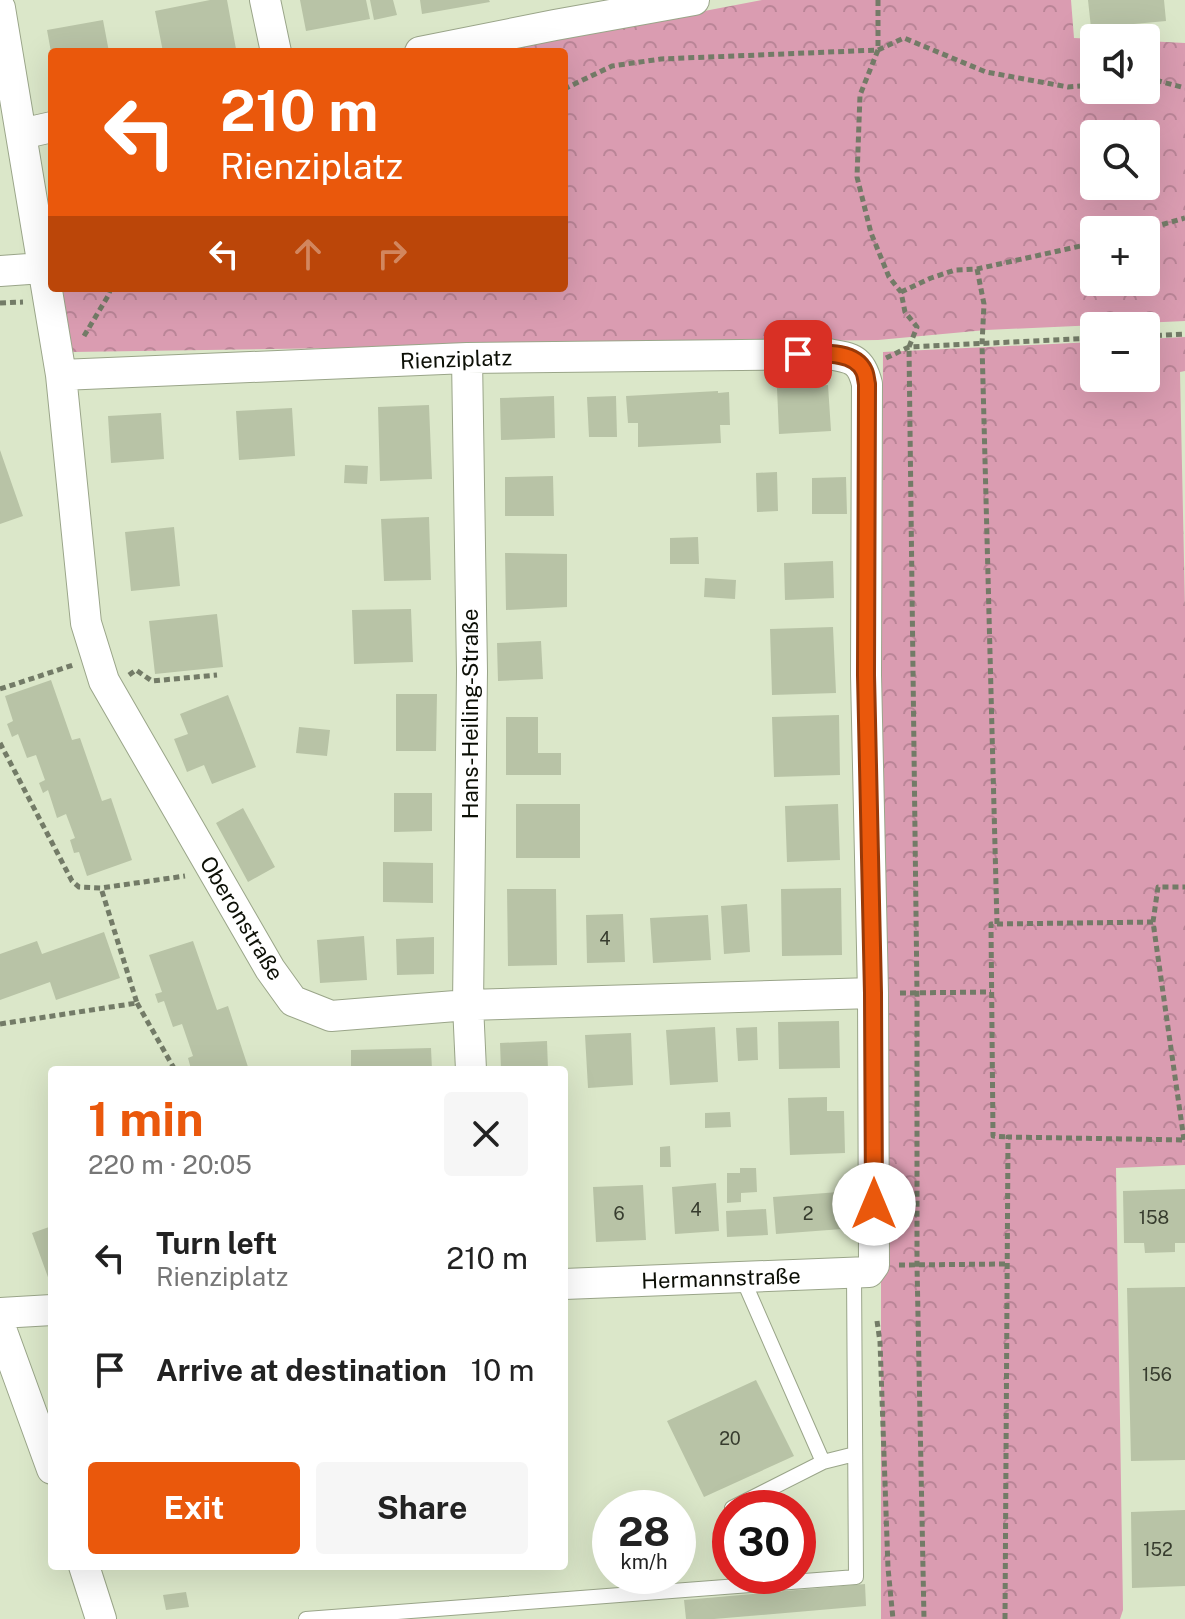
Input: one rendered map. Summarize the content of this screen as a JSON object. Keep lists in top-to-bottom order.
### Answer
{
  "streets": {
    "street": [
      "Rienziplatz",
      "Hans-Heiling-Straße",
      "Oberonstraße",
      "Hermannstraße"
    ]
  },
  "crossings": [
    ["Rienziplatz", "Hans-Heiling-Straße"],
    ["Rienziplatz", "Oberonstraße"],
    ["Hans-Heiling-Straße", "Oberonstraße"]
  ],
  "house_numbers": [
    "4",
    "4",
    "6",
    "2",
    "158",
    "156",
    "20",
    "152"
  ],
  "page": {
    "map_buttons": ["+", "−"],
    "turn": ["210 m", "Rienziplatz"],
    "heading": ["1 min", "220 m · 20:05"],
    "list": [
      {
        "name": "Turn left",
        "note": "Rienziplatz",
        "value": "210 m"
      },
      {
        "name": "Arrive at destination",
        "value": "10 m"
      }
    ],
    "buttons": ["Exit", "Share"],
    "speed": "28 km/h",
    "limit": "30"
  }
}
